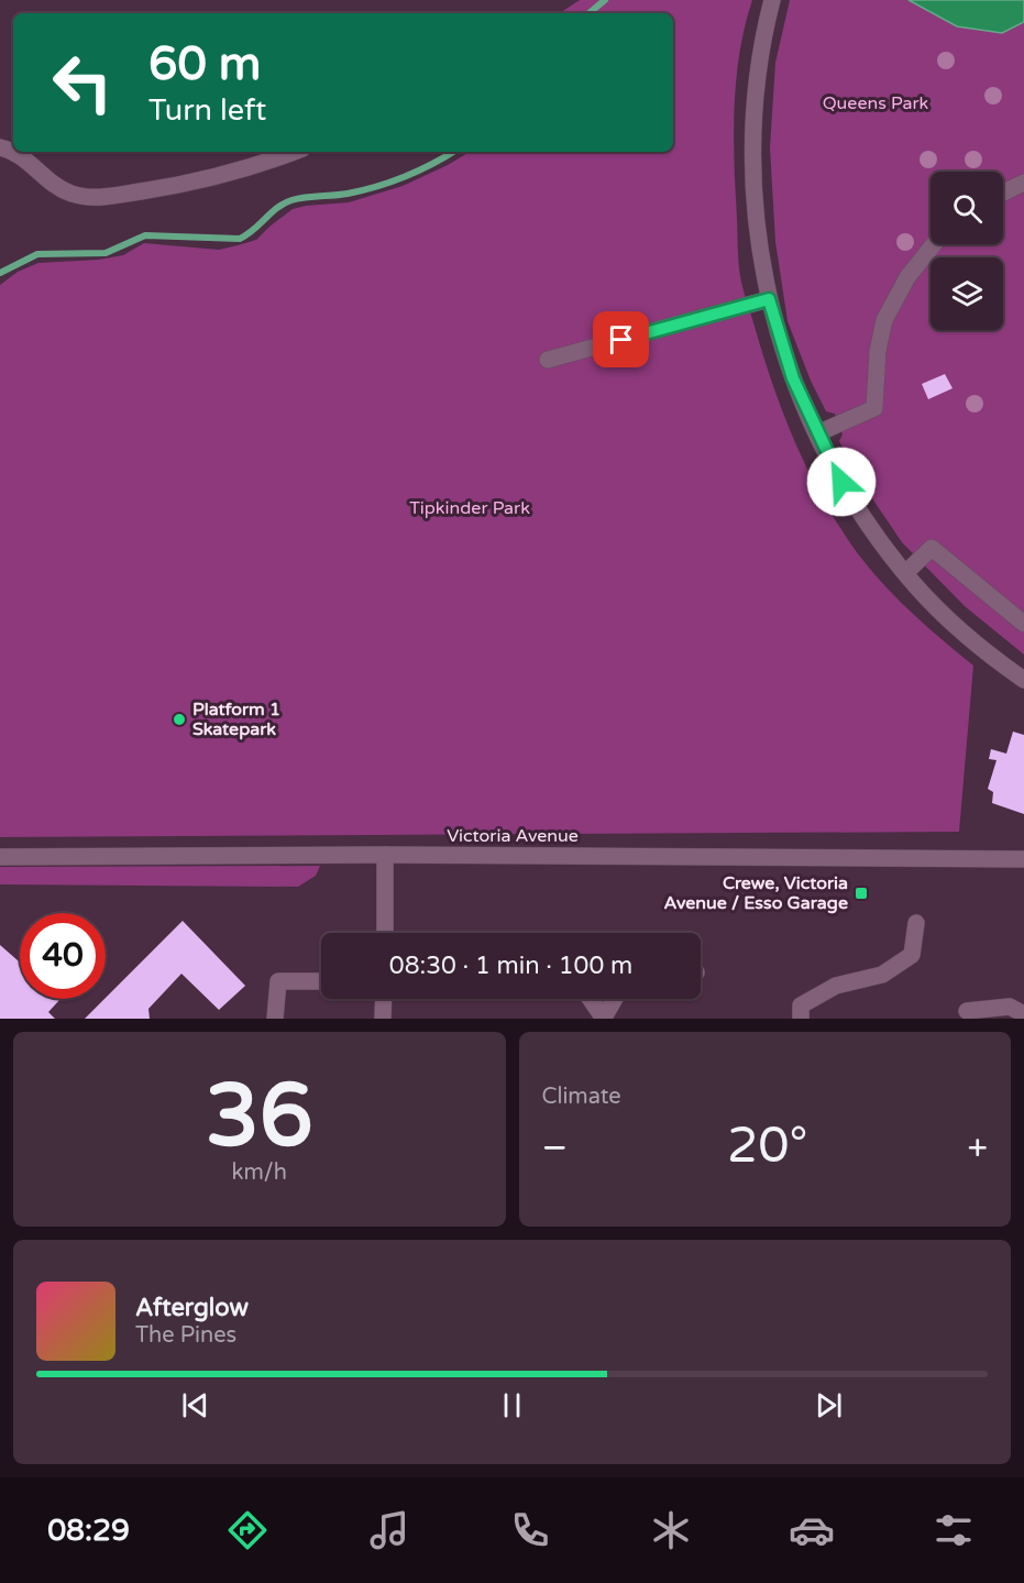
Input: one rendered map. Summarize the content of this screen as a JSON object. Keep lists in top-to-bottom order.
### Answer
{
  "streets": {
    "street": ["Victoria Avenue"]
  },
  "parks": ["Queens Park", "Tipkinder Park"],
  "places": {
    "other": ["Platform 1 Skatepark"],
    "transit": ["Crewe, Victoria Avenue / Esso Garage"]
  },
  "page": {
    "turn": ["60 m", "Turn left"],
    "limit": "40",
    "trip": "08:30 · 1 min · 100 m",
    "tile": [
      ["36", "km/h"],
      "Climate"
    ],
    "heat": ["−", "20°", "+"],
    "song": ["Afterglow", "The Pines"],
    "tabs": "08:29"
  }
}
